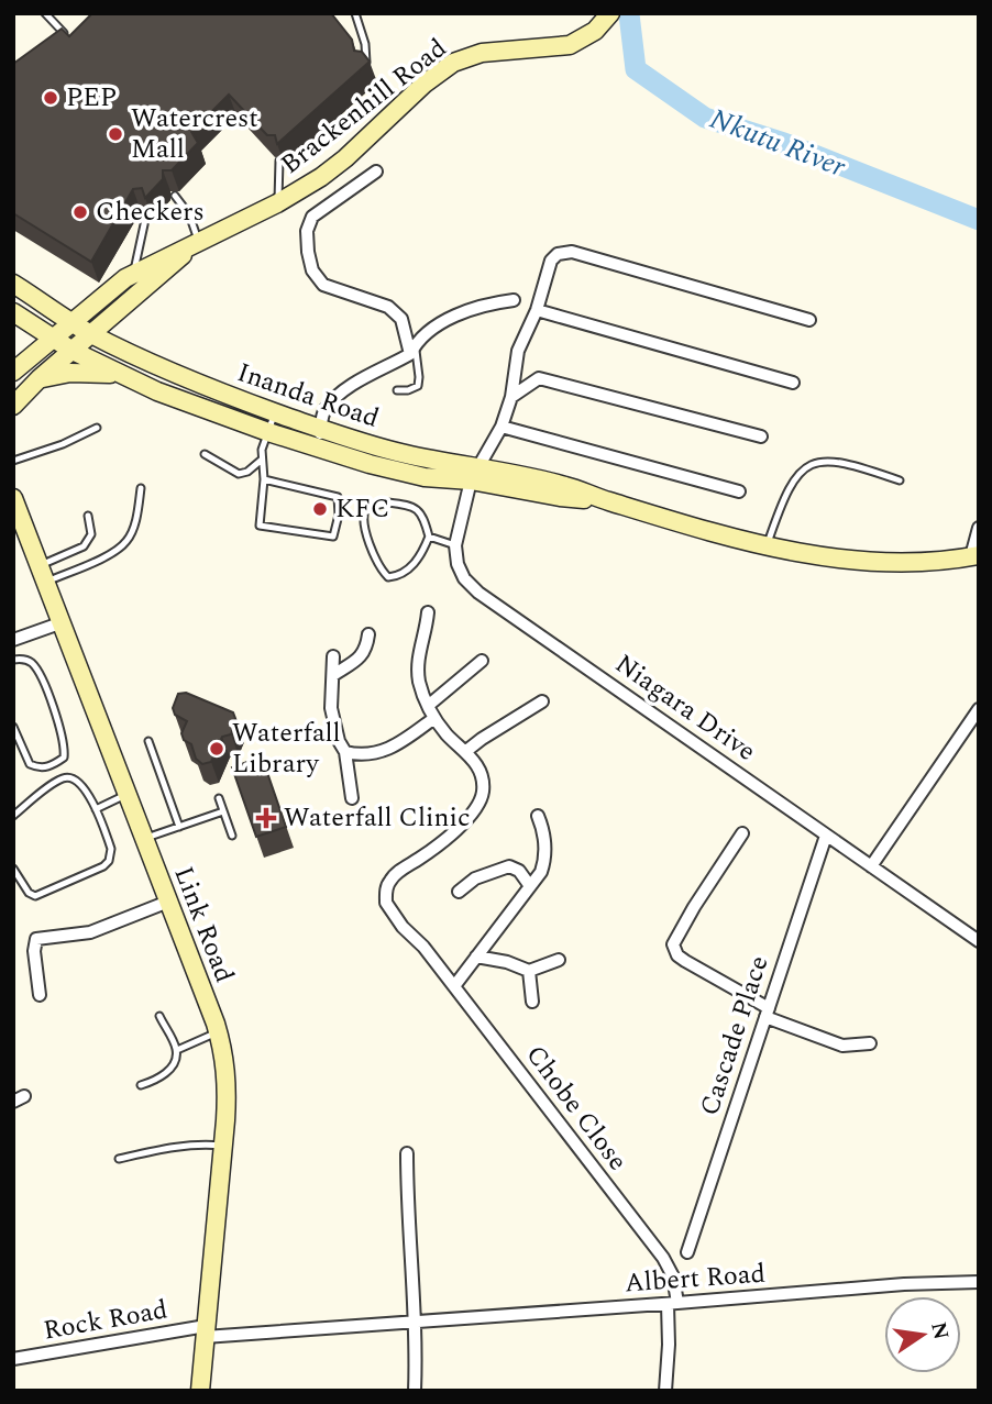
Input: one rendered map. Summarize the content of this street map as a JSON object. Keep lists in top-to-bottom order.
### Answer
{
  "streets": {
    "street": [
      "Brackenhill Road",
      "Inanda Road",
      "Niagara Drive",
      "Link Road",
      "Cascade Place",
      "Chobe Close",
      "Albert Road",
      "Rock Road"
    ]
  },
  "crossings": [
    ["Brackenhill Road", "Inanda Road"],
    ["Niagara Drive", "Cascade Place"],
    ["Link Road", "Albert Road"],
    ["Link Road", "Rock Road"],
    ["Chobe Close", "Albert Road"],
    ["Albert Road", "Rock Road"]
  ],
  "water": ["Nkutu River"],
  "places": {
    "other": [
      "PEP",
      "Watercrest Mall",
      "Checkers",
      "KFC",
      "Waterfall Library"
    ],
    "health": ["Waterfall Clinic"]
  },
  "north": "right"
}
